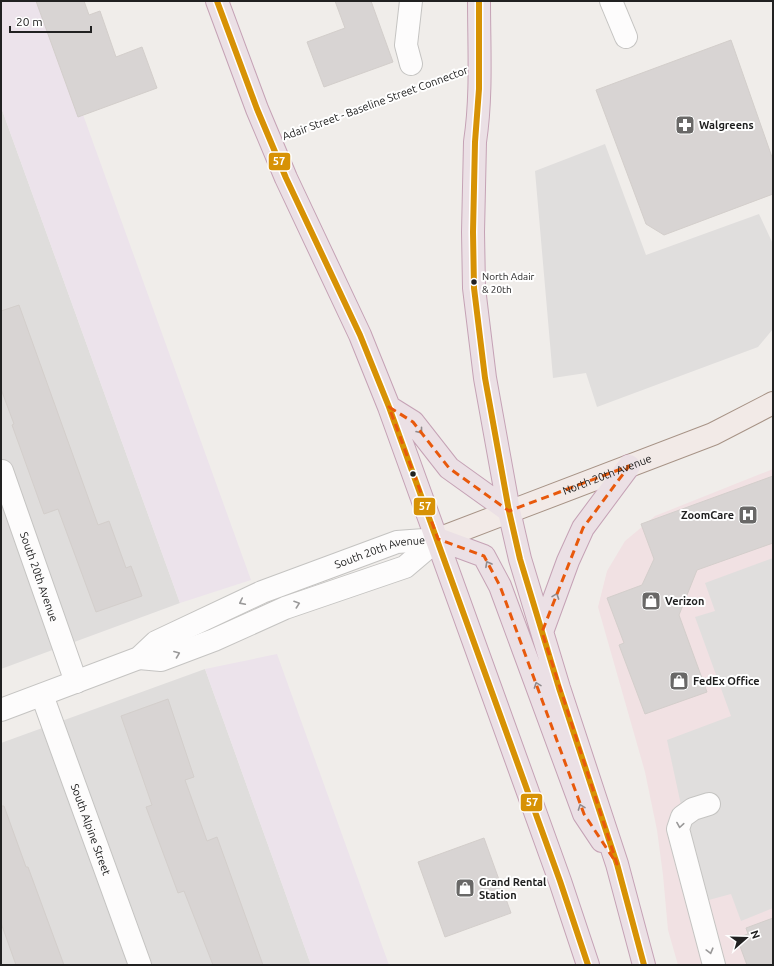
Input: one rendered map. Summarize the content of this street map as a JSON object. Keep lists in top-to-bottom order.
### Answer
{
  "streets": {
    "main road": ["North 20th Avenue"],
    "street": ["South 20th Avenue", "South Alpine Street"],
    "path": ["Adair Street - Baseline Street Connector"]
  },
  "crossings": [
    ["North 20th Avenue", "South 20th Avenue"],
    ["South 20th Avenue", "South Alpine Street"]
  ],
  "places": {
    "pharmacy": ["Walgreens"],
    "other": ["North Adair & 20th"],
    "hospital": ["ZoomCare"],
    "shop": ["Verizon", "FedEx Office", "Grand Rental Station"]
  },
  "lines": ["transit line 57"],
  "scale_bar": "20 m",
  "north": "right"
}
